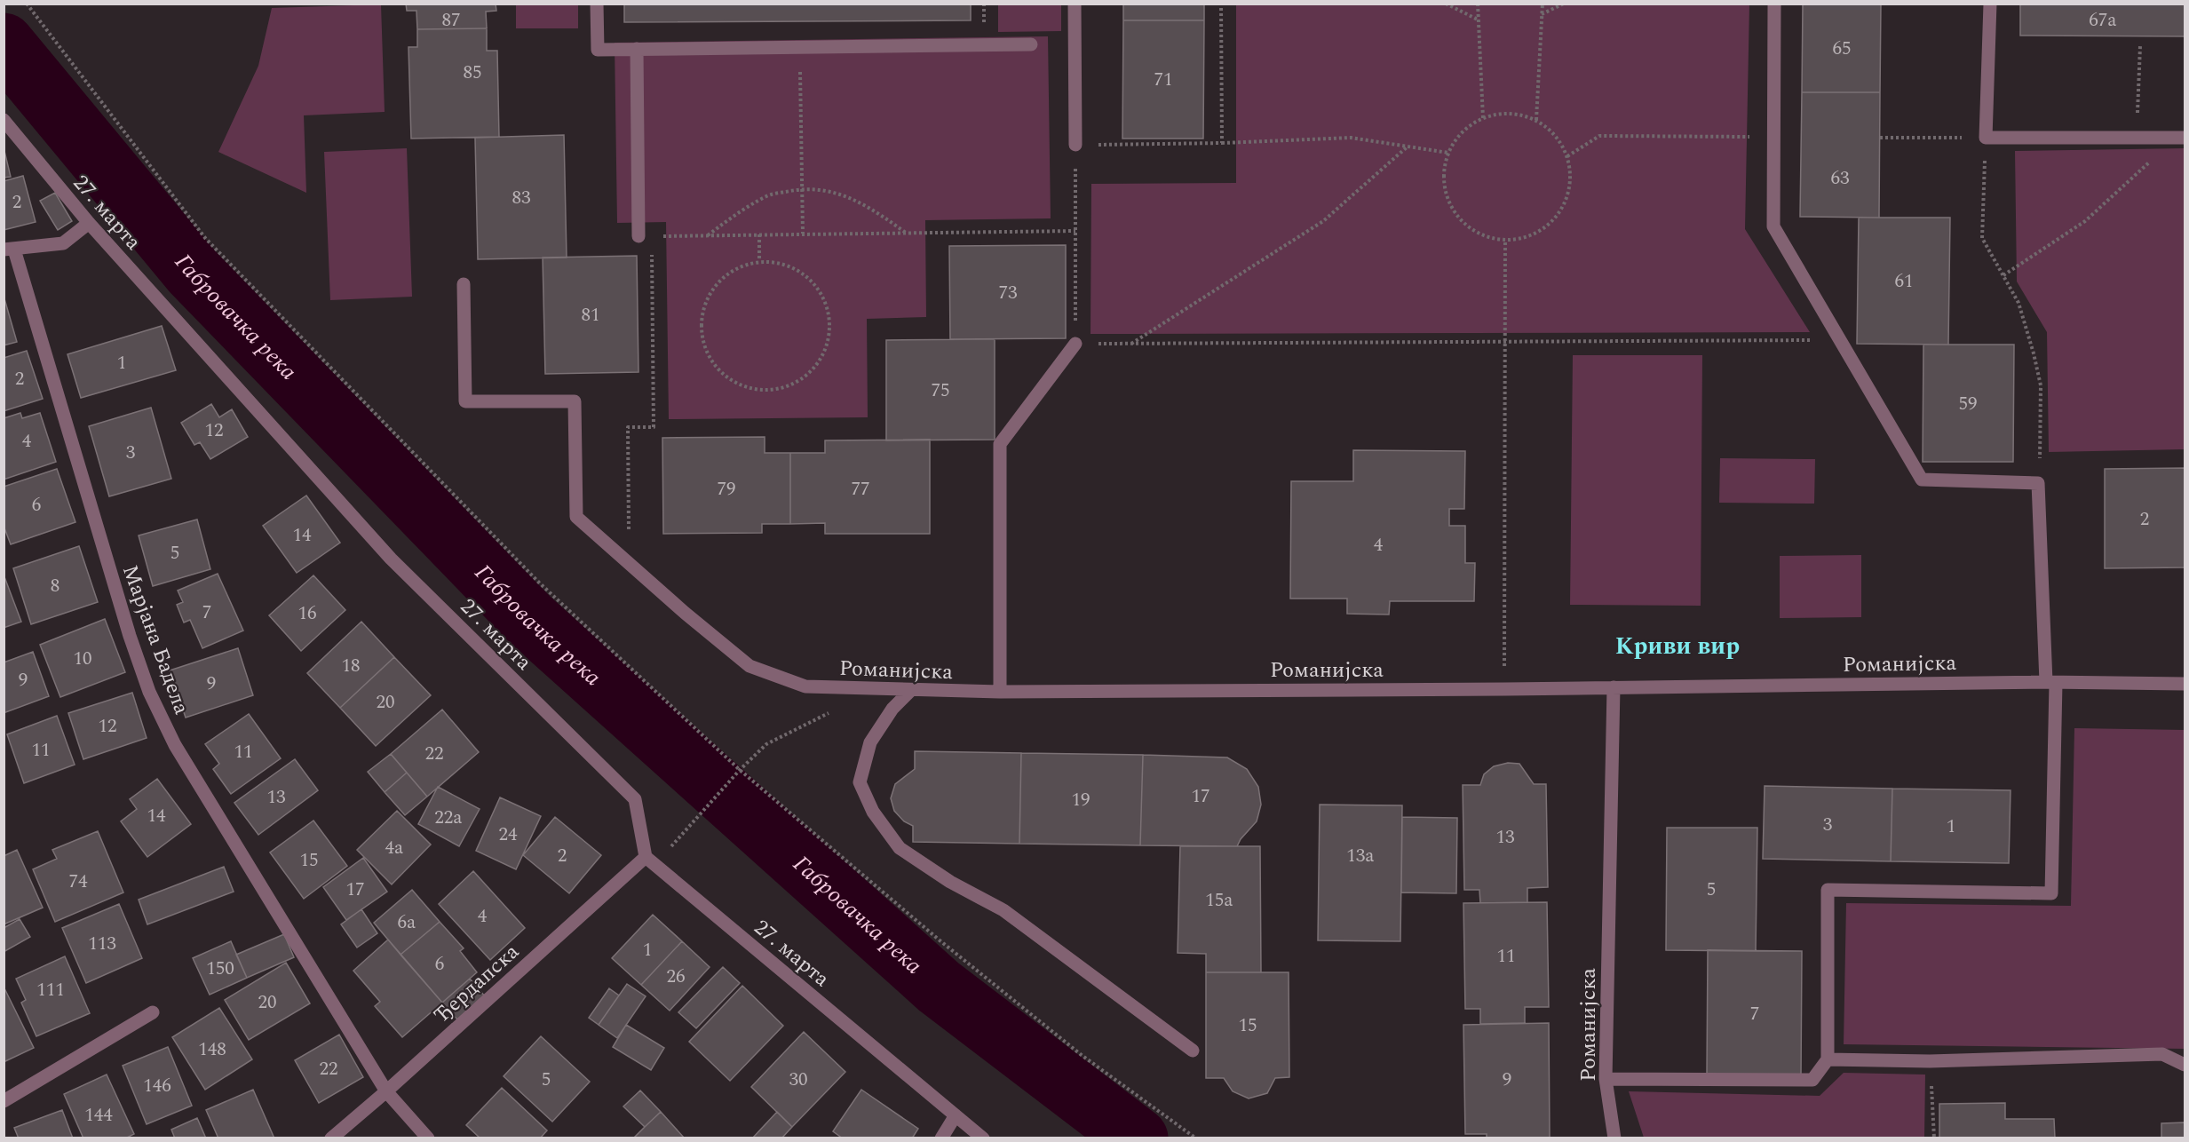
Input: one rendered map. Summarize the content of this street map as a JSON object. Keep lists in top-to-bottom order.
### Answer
{
  "streets": {
    "street": [
      "27. марта",
      "Марјана Бадела",
      "Романијска",
      "Ђердапска"
    ]
  },
  "crossings": [
    ["27. марта", "Ђердапска"],
    ["Марјана Бадела", "Ђердапска"]
  ],
  "districts": ["Криви вир"],
  "water": ["Габровачка река"],
  "house_numbers": [
    "87",
    "67a",
    "65",
    "85",
    "71",
    "63",
    "83",
    "2",
    "61",
    "73",
    "81",
    "1",
    "2",
    "75",
    "59",
    "12",
    "4",
    "3",
    "79",
    "77",
    "6",
    "2",
    "14",
    "4",
    "5",
    "8",
    "7",
    "16",
    "10",
    "18",
    "9",
    "9",
    "20",
    "12",
    "11",
    "11",
    "22",
    "17",
    "13",
    "19",
    "14",
    "22a",
    "3",
    "1",
    "24",
    "13",
    "4a",
    "2",
    "13a",
    "15",
    "74",
    "17",
    "5",
    "15a",
    "4",
    "6a",
    "113",
    "1",
    "11",
    "6",
    "150",
    "26",
    "111",
    "20",
    "7",
    "15",
    "148",
    "22",
    "5",
    "30",
    "9",
    "146",
    "144"
  ]
}
